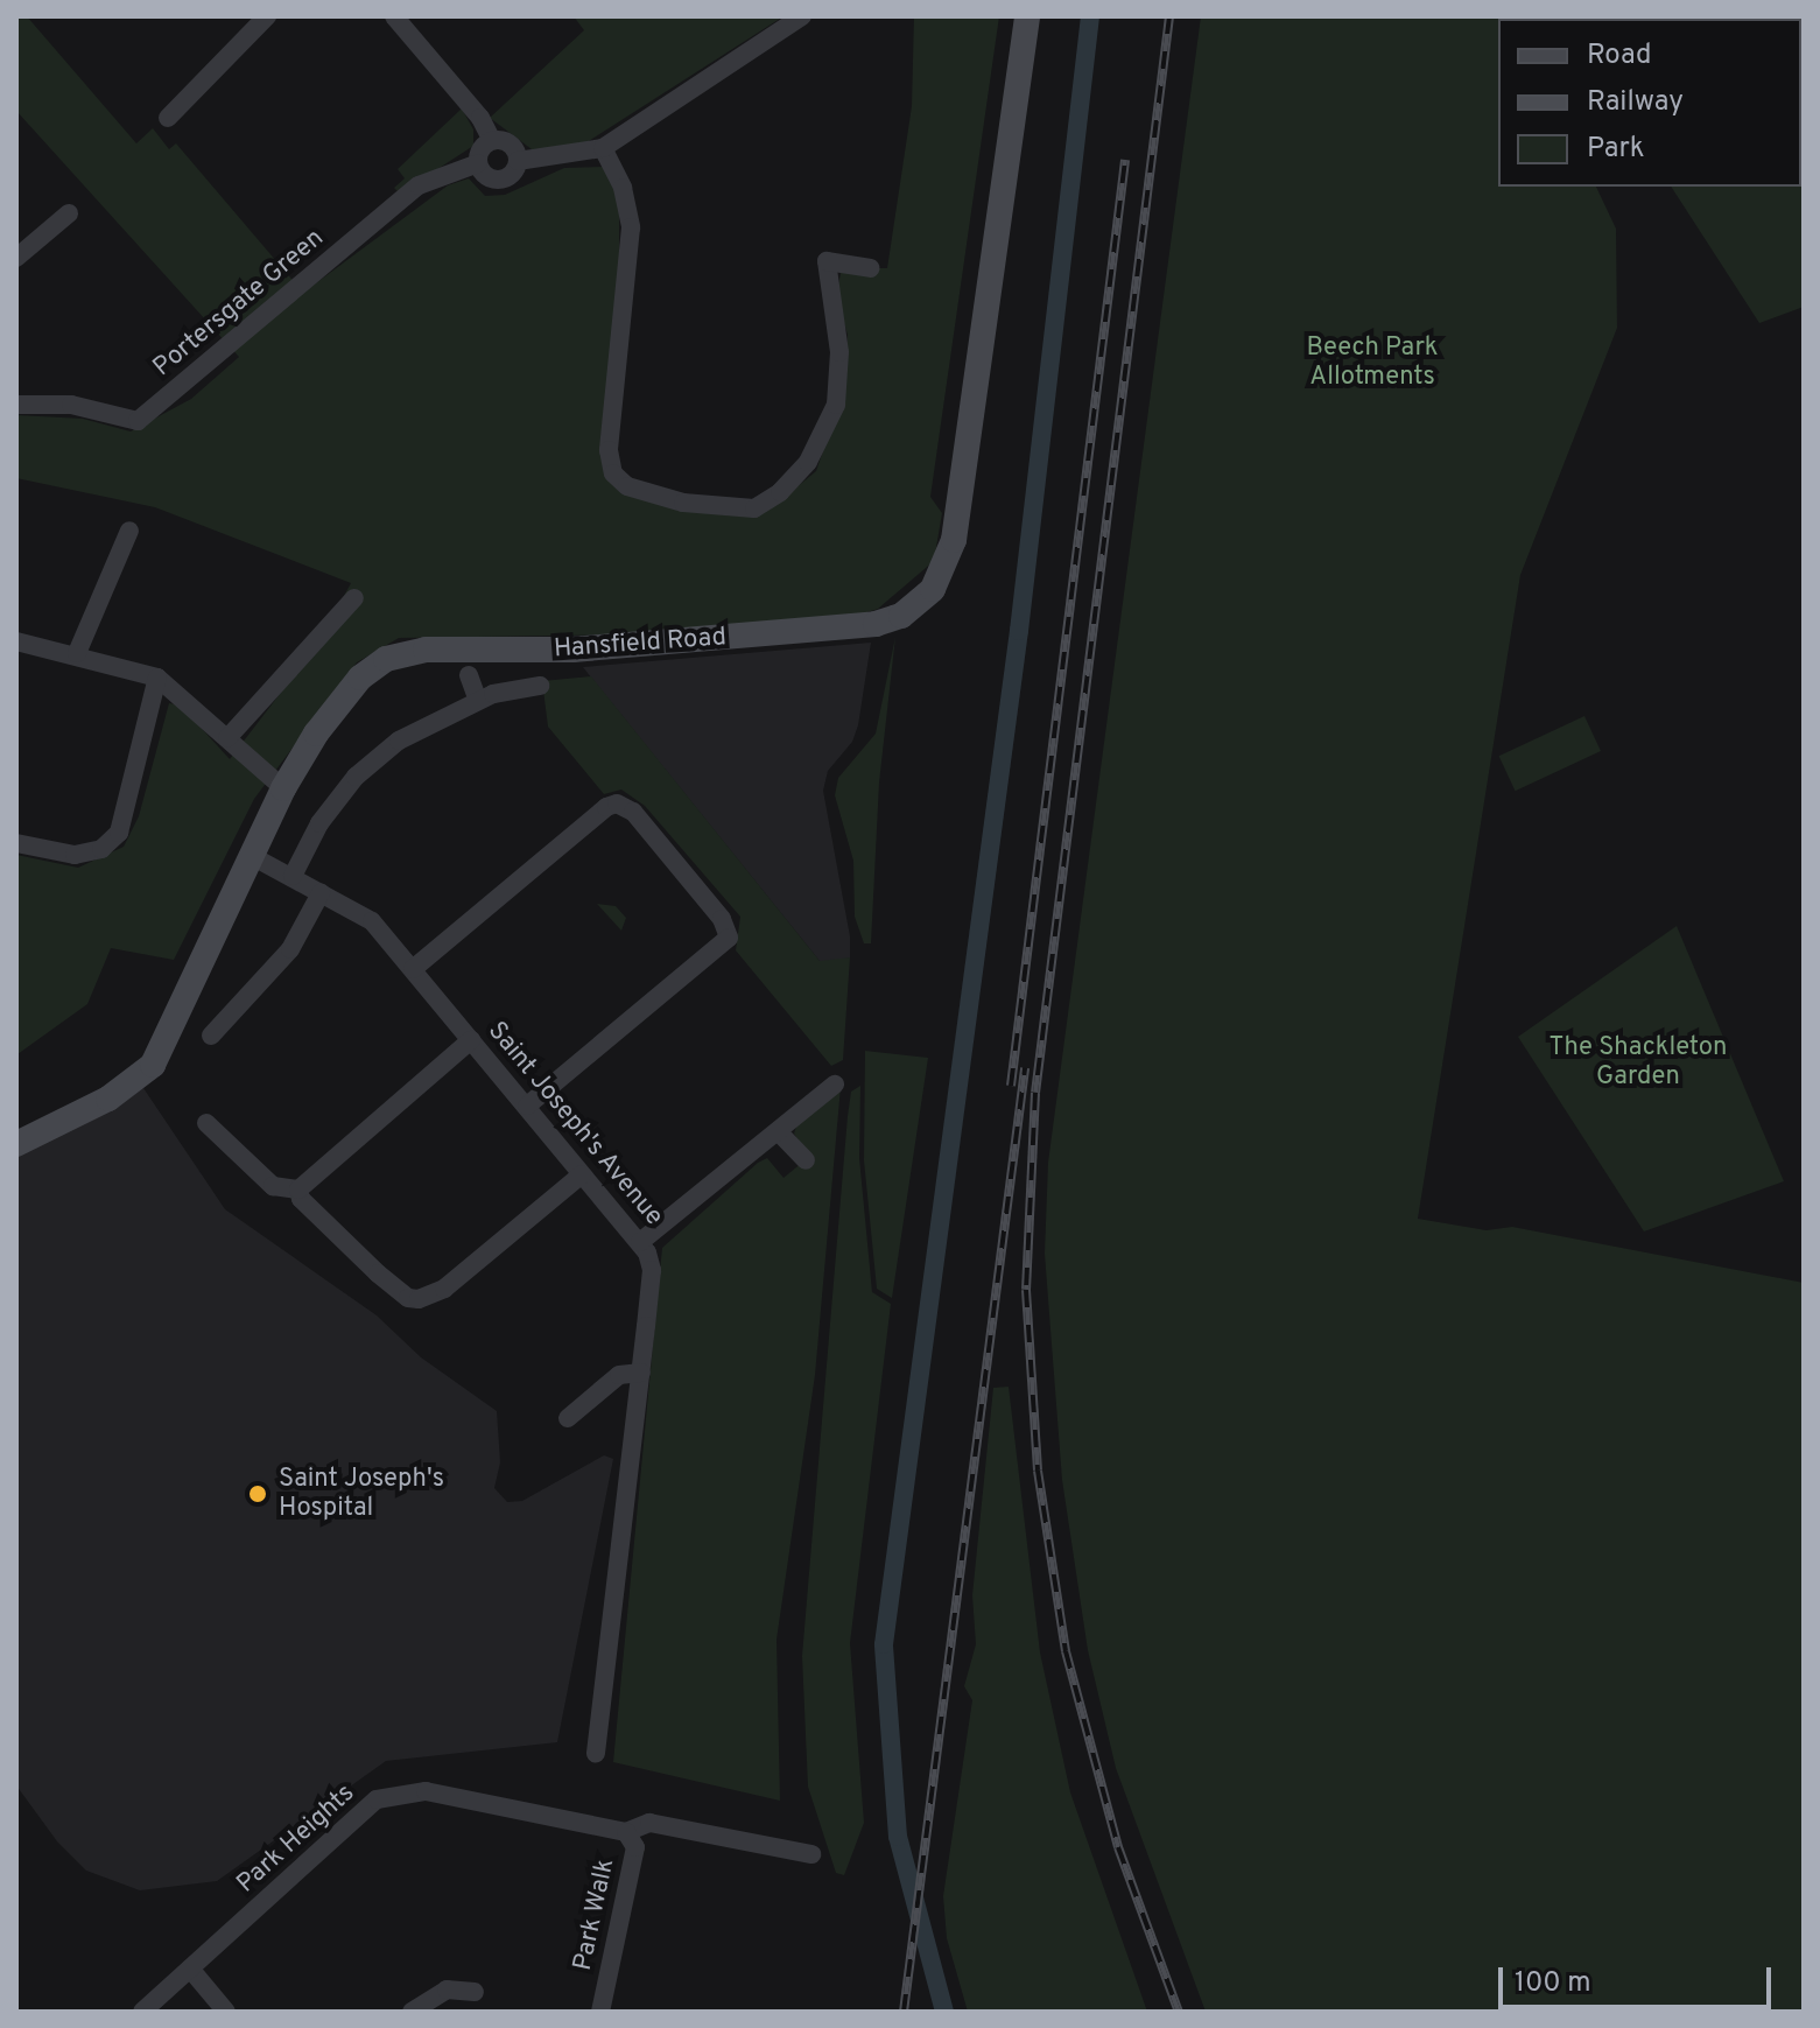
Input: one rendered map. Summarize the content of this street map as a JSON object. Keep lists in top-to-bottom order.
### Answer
{
  "streets": {
    "street": [
      "Portersgate Green",
      "Hansfield Road",
      "Saint Joseph's Avenue",
      "Park Heights",
      "Park Walk"
    ]
  },
  "crossings": [
    ["Hansfield Road", "Saint Joseph's Avenue"],
    ["Park Heights", "Park Walk"]
  ],
  "parks": ["Beech Park Allotments", "The Shackleton Garden"],
  "places": ["Saint Joseph's Hospital"],
  "legend": ["Road", "Railway", "Park"],
  "scale_bar": "100 m"
}
